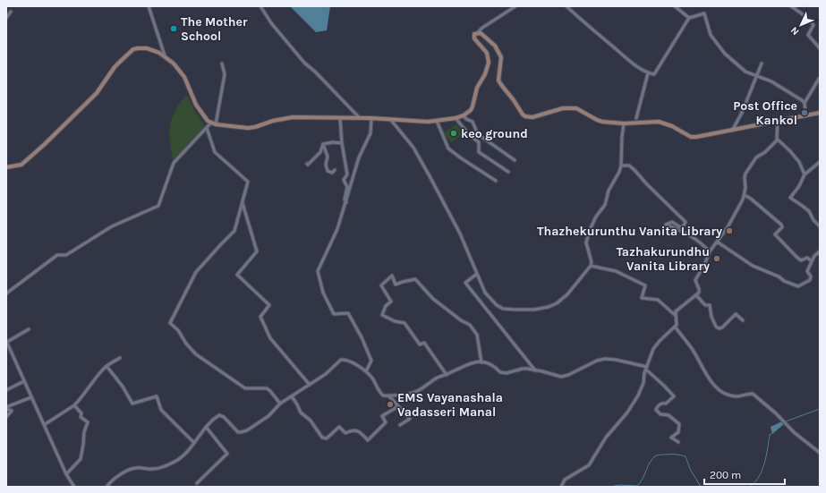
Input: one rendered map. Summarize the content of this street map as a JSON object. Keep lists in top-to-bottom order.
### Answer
{
  "places": [
    "The Mother School",
    "Post Office Kankol",
    "keo ground",
    "Thazhekurunthu Vanita Library",
    "Tazhakurundhu Vanita Library",
    "EMS Vayanashala Vadasseri Manal"
  ],
  "scale_bar": "200 m",
  "north": "bottom left"
}
